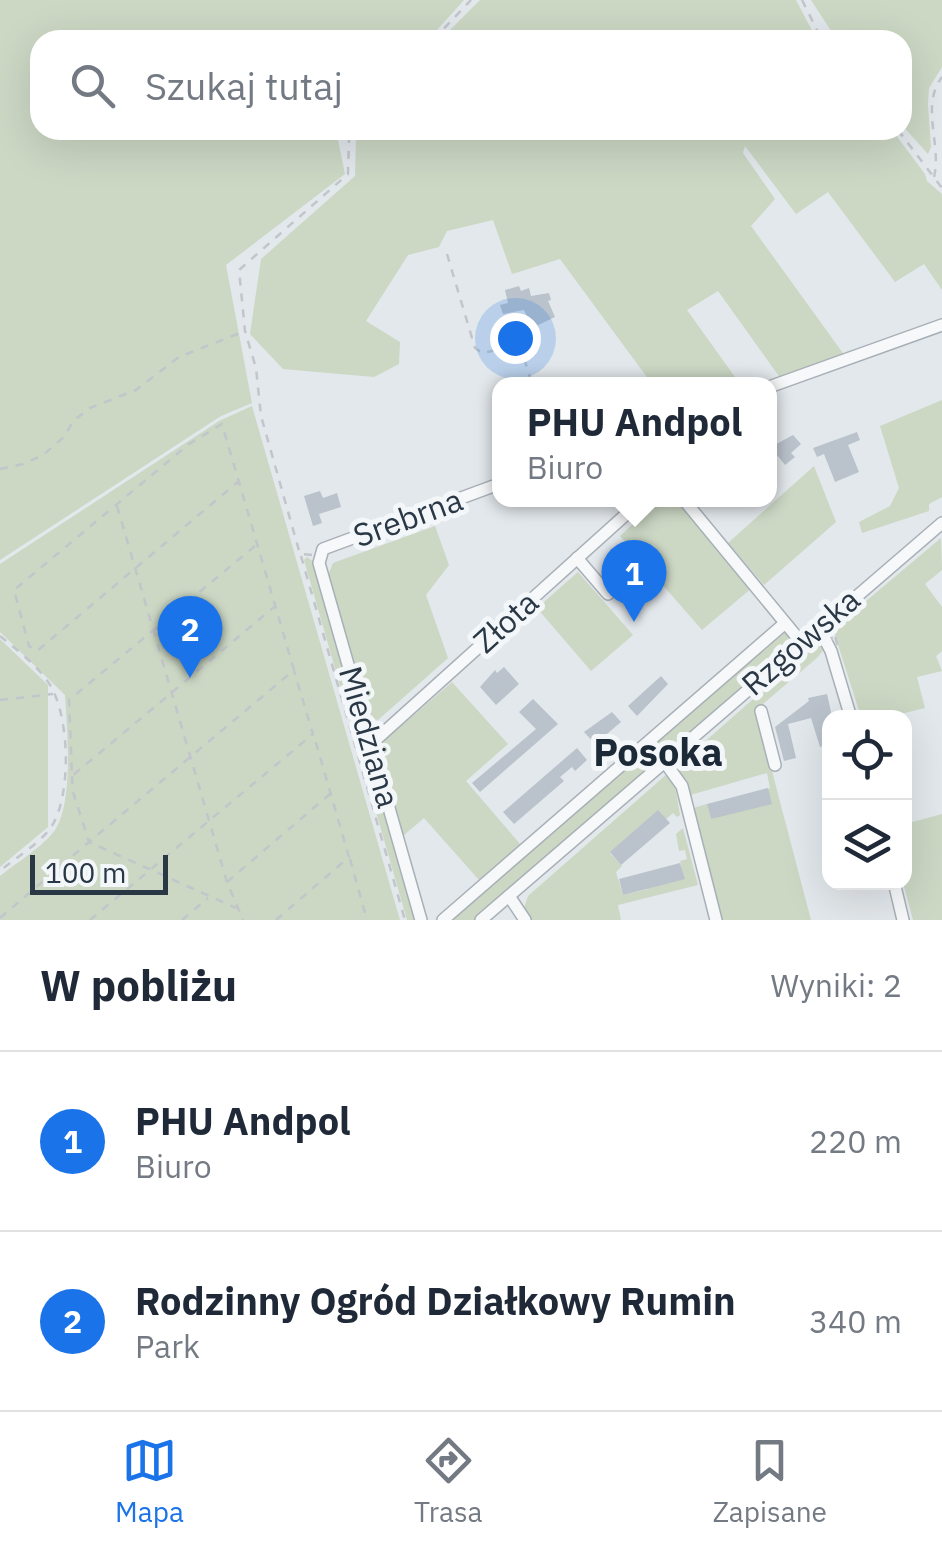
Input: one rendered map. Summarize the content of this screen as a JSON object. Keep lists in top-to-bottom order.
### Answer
{
  "streets": {
    "street": [
      "Srebrna",
      "Złota",
      "Rzgowska",
      "Miedziana"
    ]
  },
  "crossings": [
    ["Srebrna", "Miedziana"],
    ["Złota", "Miedziana"]
  ],
  "districts": ["Posoka"],
  "scale_bar": "100 m",
  "page": {
    "search": "Szukaj tutaj",
    "popup": ["PHU Andpol", "Biuro"],
    "pins": ["1", "2"],
    "scale": "100 m",
    "heading": ["W pobliżu", "Wyniki: 2"],
    "list": [
      {
        "mark": "1",
        "name": "PHU Andpol",
        "note": "Biuro",
        "value": "220 m"
      },
      {
        "mark": "2",
        "name": "Rodzinny Ogród Działkowy Rumin",
        "note": "Park",
        "value": "340 m"
      }
    ],
    "nav": ["Mapa", "Trasa", "Zapisane"]
  }
}
